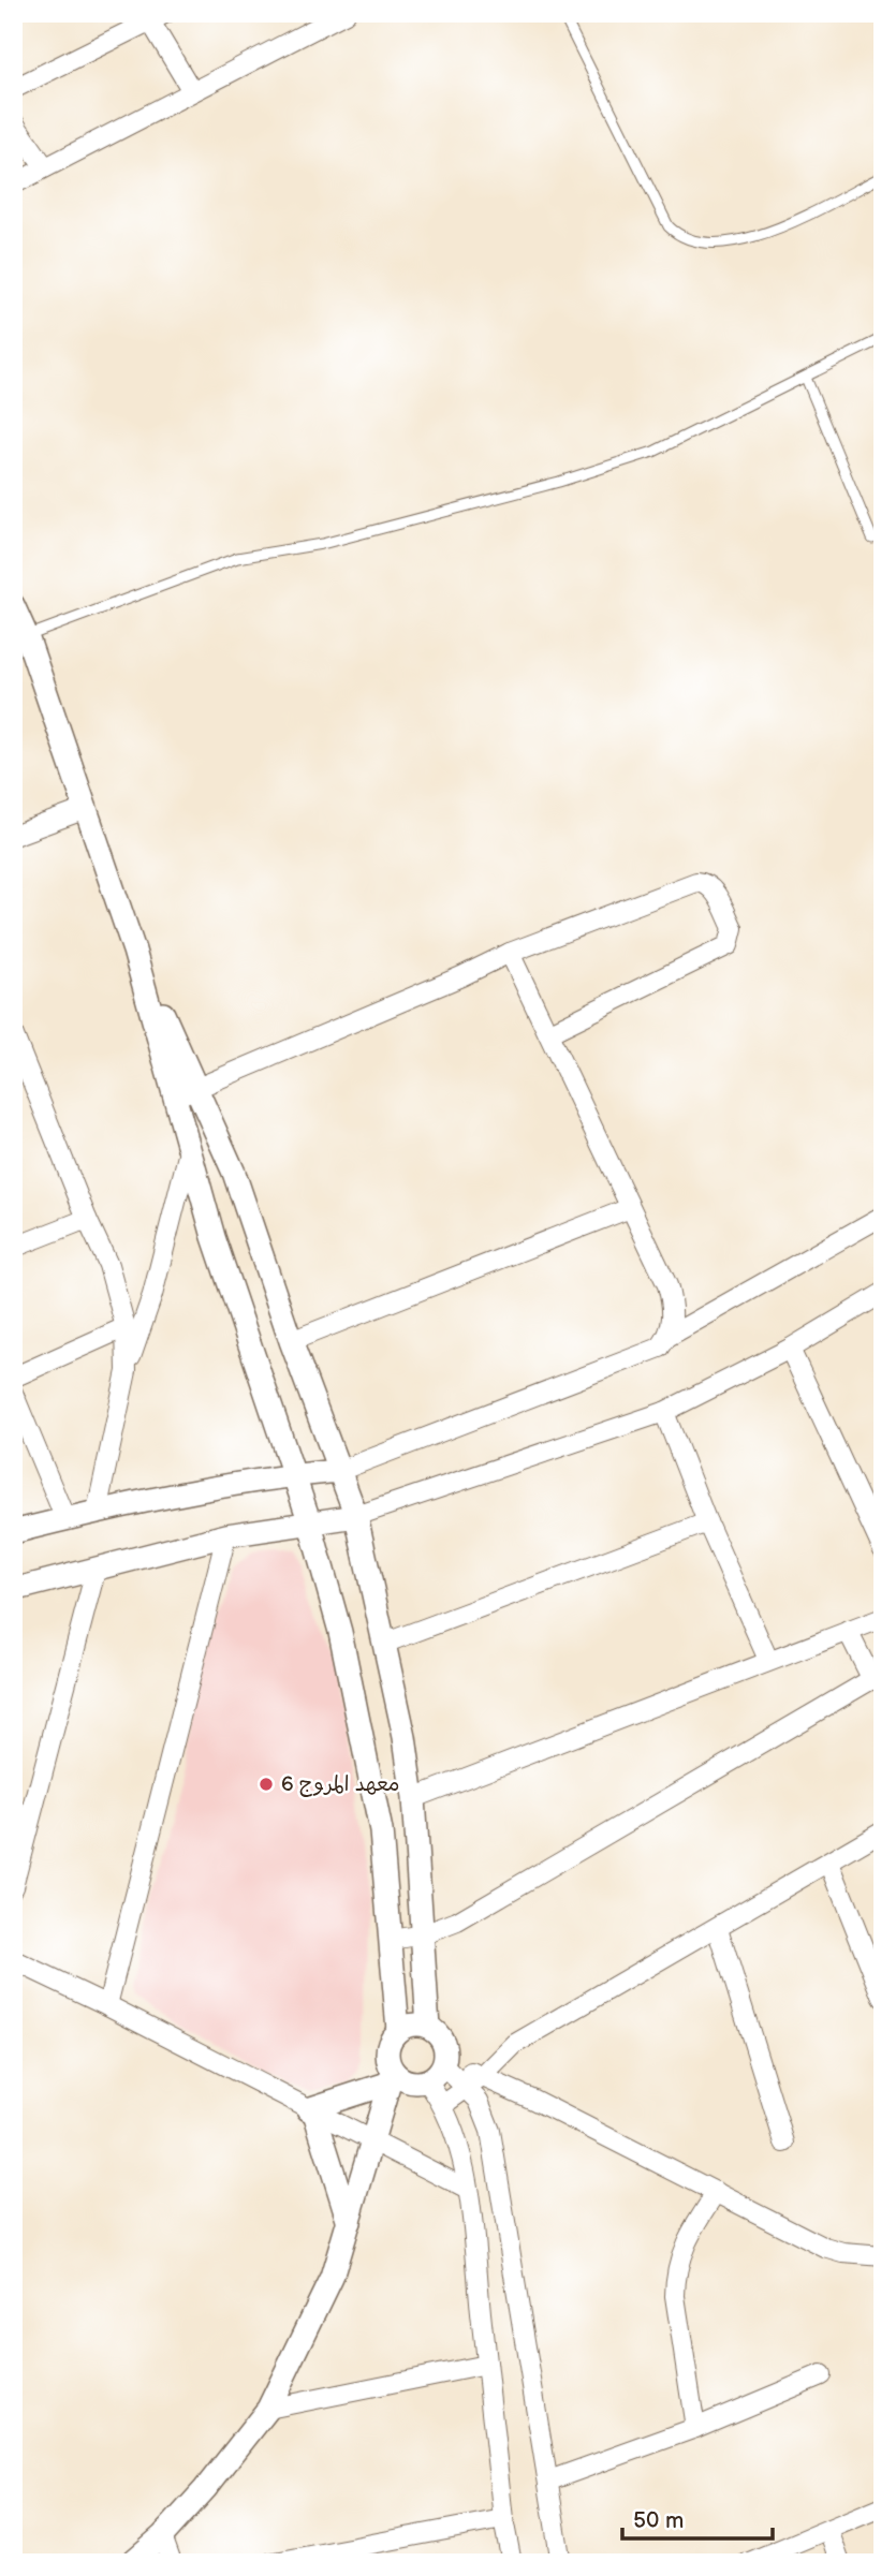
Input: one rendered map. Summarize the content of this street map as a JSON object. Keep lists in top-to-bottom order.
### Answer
{
  "places": ["معهد المروج 6"],
  "scale_bar": "50 m"
}
